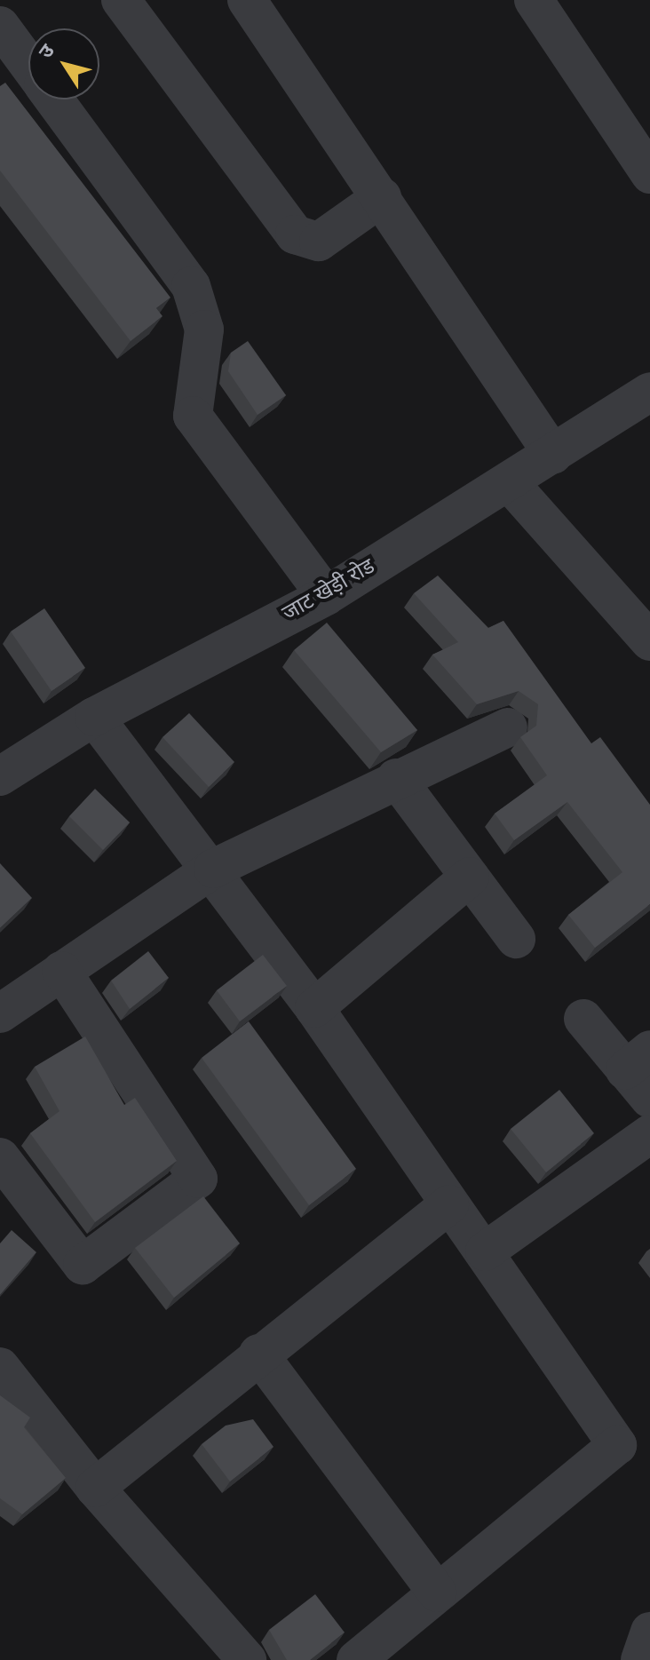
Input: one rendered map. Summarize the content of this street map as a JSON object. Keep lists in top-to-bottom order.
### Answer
{
  "streets": {
    "street": ["जाट खेड़ी रोड"]
  },
  "north": "top left"
}
